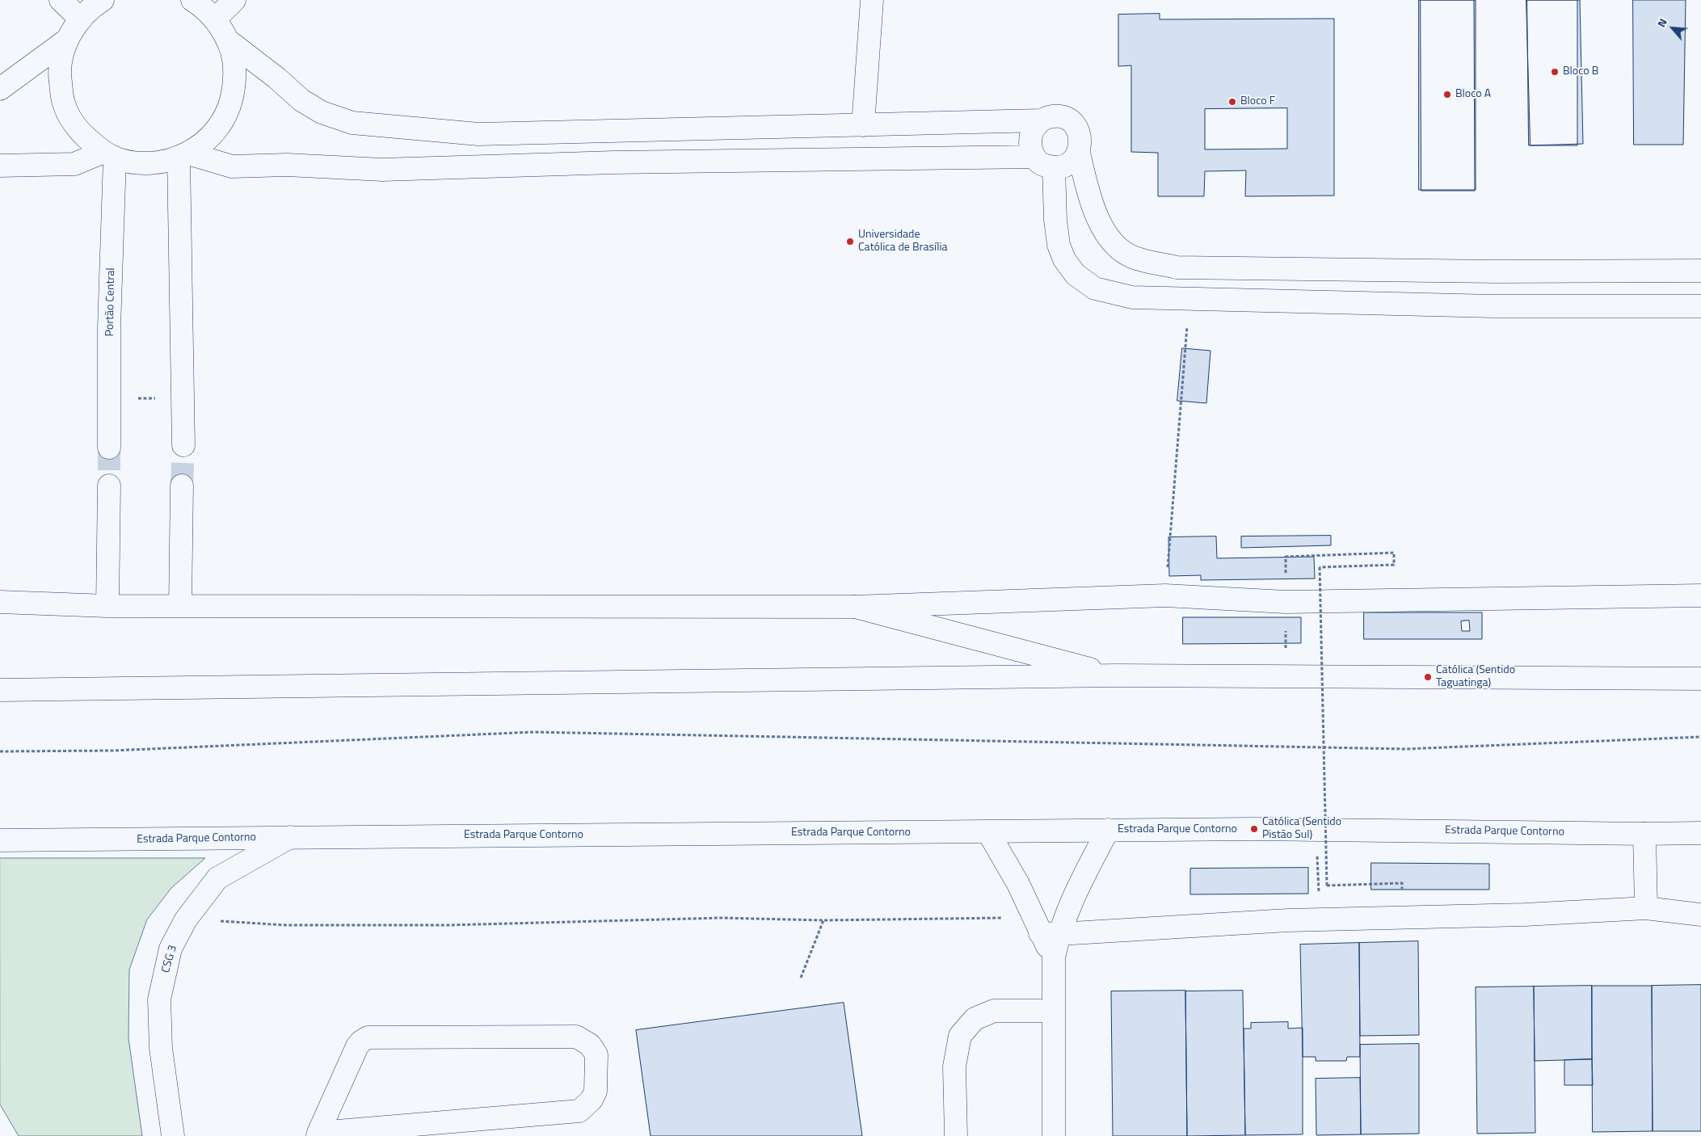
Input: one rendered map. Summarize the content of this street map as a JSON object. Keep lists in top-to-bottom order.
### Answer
{
  "streets": {
    "main road": ["Portão Central", "Estrada Parque Contorno", "CSG 3"]
  },
  "crossings": [
    ["Estrada Parque Contorno", "CSG 3"]
  ],
  "places": [
    "Bloco B",
    "Bloco A",
    "Bloco F",
    "Universidade Católica de Brasília",
    "Católica (Sentido Taguatinga)",
    "Católica (Sentido Pistão Sul)"
  ],
  "north": "top left"
}
